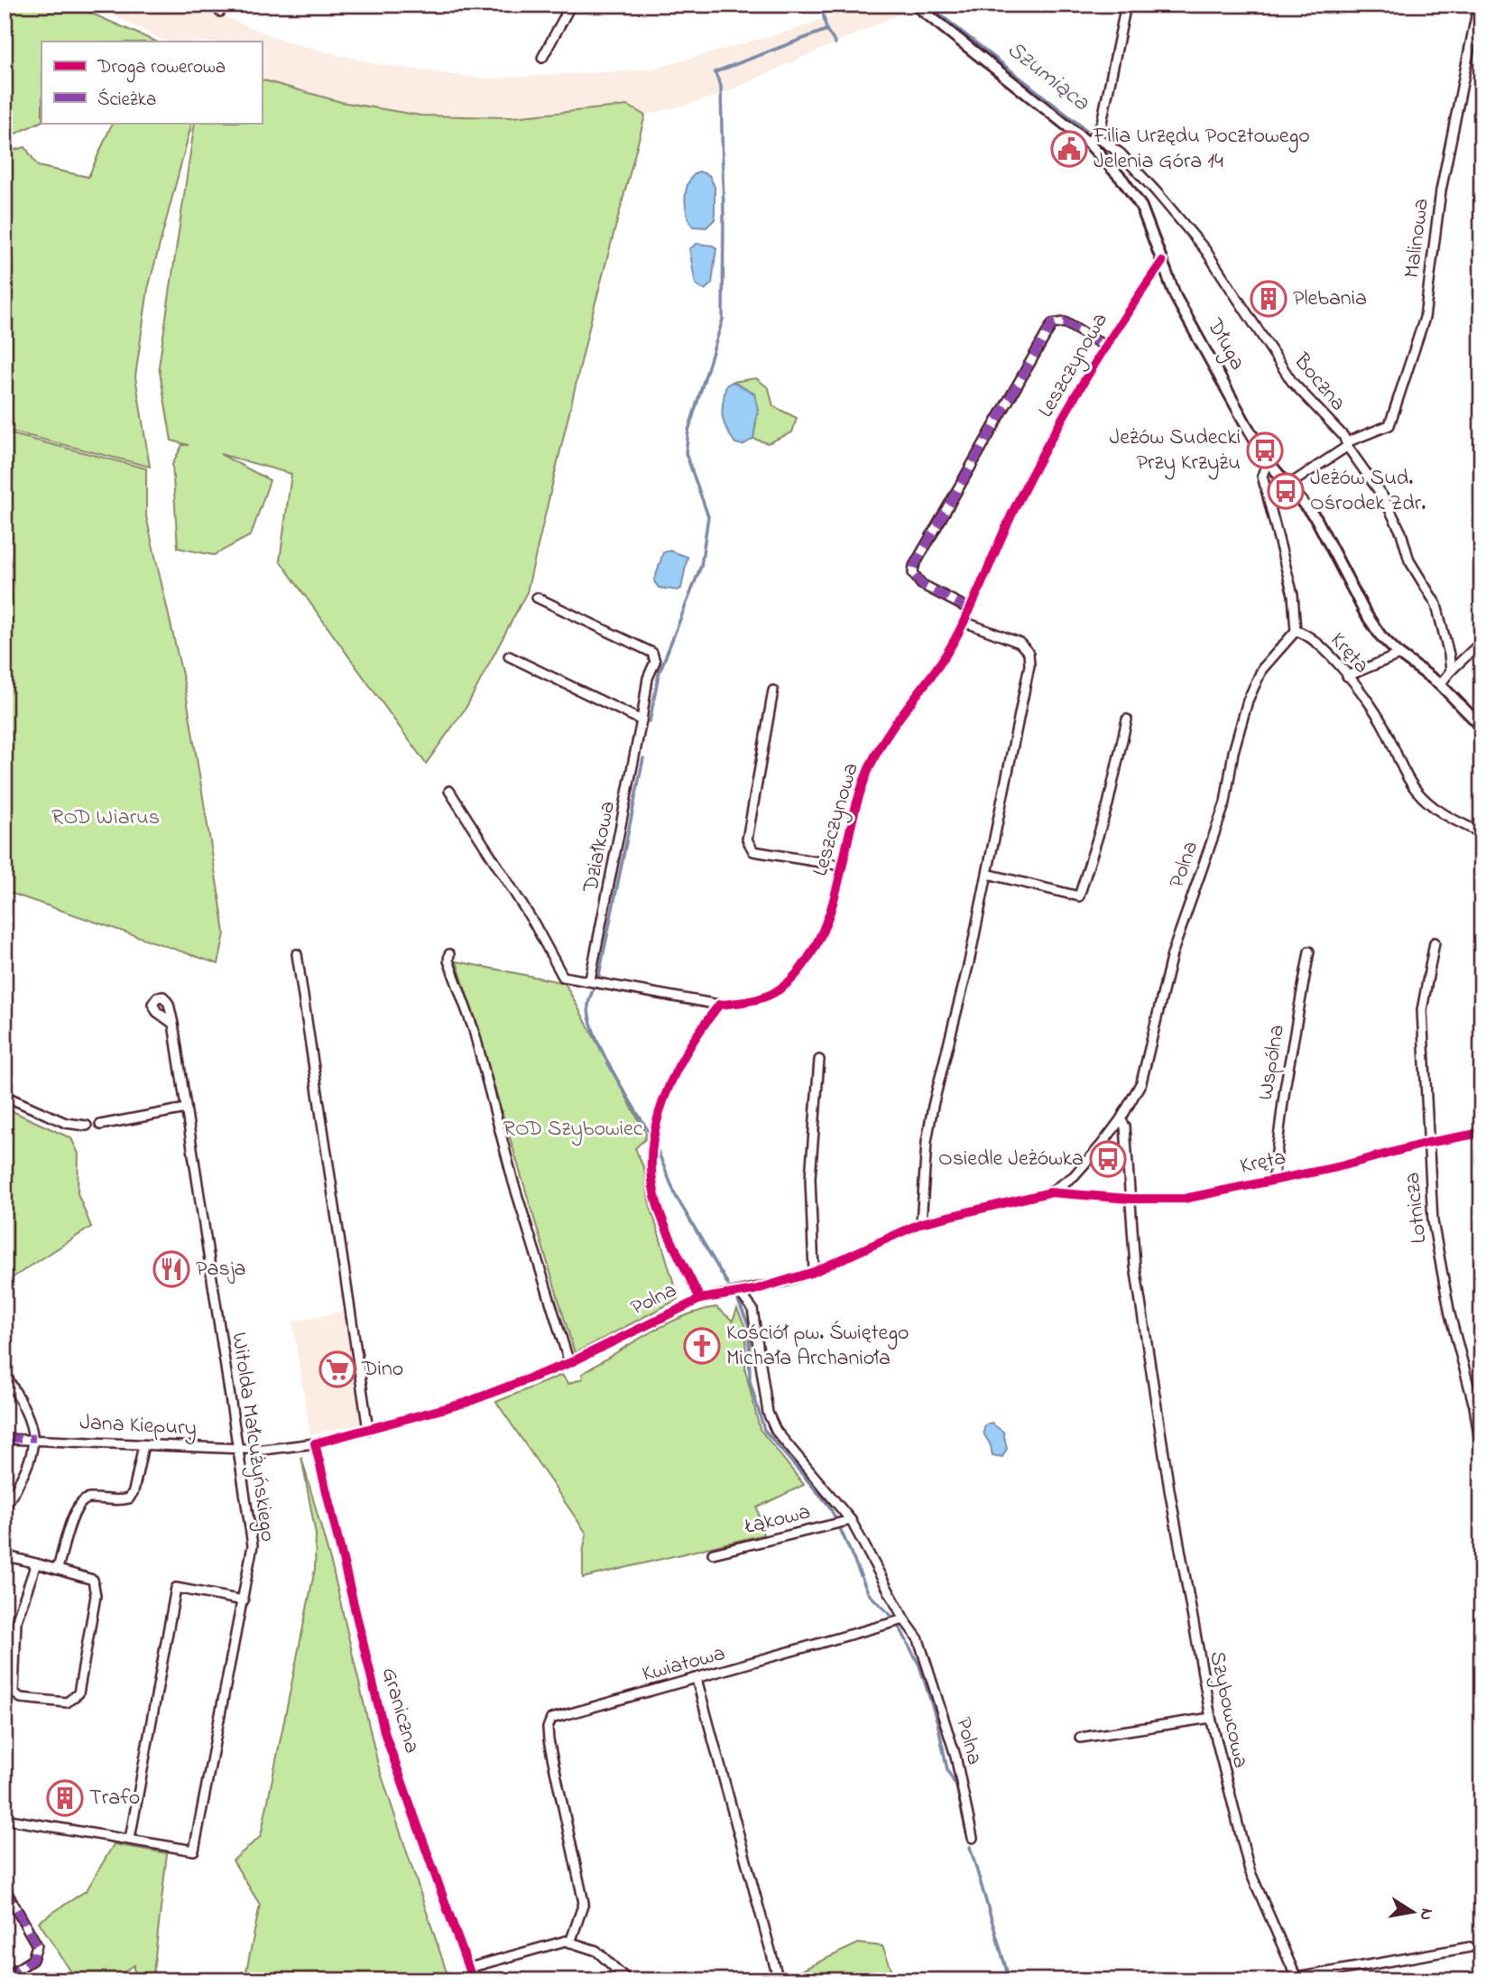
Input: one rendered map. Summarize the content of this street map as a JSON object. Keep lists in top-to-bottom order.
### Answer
{
  "streets": {
    "street": [
      "Malinowa",
      "Długa",
      "Leszczynowa",
      "Boczna",
      "Kręta",
      "Działkowa",
      "Polna",
      "Wspólna",
      "Lotnicza",
      "Jana Kiepury",
      "Witolda Małcużyńskiego",
      "Łąkowa",
      "Kwiatowa",
      "Szybowcowa",
      "Graniczna"
    ]
  },
  "crossings": [
    ["Malinowa", "Długa"],
    ["Malinowa", "Boczna"],
    ["Długa", "Leszczynowa"],
    ["Długa", "Boczna"],
    ["Długa", "Kręta"],
    ["Kręta", "Polna"],
    ["Kręta", "Wspólna"],
    ["Kręta", "Lotnicza"],
    ["Kręta", "Szybowcowa"],
    ["Polna", "Jana Kiepury"],
    ["Polna", "Witolda Małcużyńskiego"],
    ["Polna", "Łąkowa"],
    ["Polna", "Kwiatowa"],
    ["Polna", "Graniczna"],
    ["Jana Kiepury", "Witolda Małcużyńskiego"]
  ],
  "water": ["Szumiąca"],
  "parks": ["ROD Wiarus", "ROD Szybowiec"],
  "places": {
    "public building": ["Filia Urzędu Pocztowego Jelenia Góra 14"],
    "building": ["Plebania", "Trafo"],
    "bus stop": ["Jeżów Sudecki Przy Krzyżu", "Jeżów Sud. Ośrodek Zdr.", "Osiedle Jeżówka"],
    "restaurant": ["Pasja"],
    "church": ["Kościół pw. Świętego Michała Archanioła"],
    "supermarket": ["Dino"]
  },
  "legend": ["Droga rowerowa", "Ścieżka"],
  "north": "right"
}
